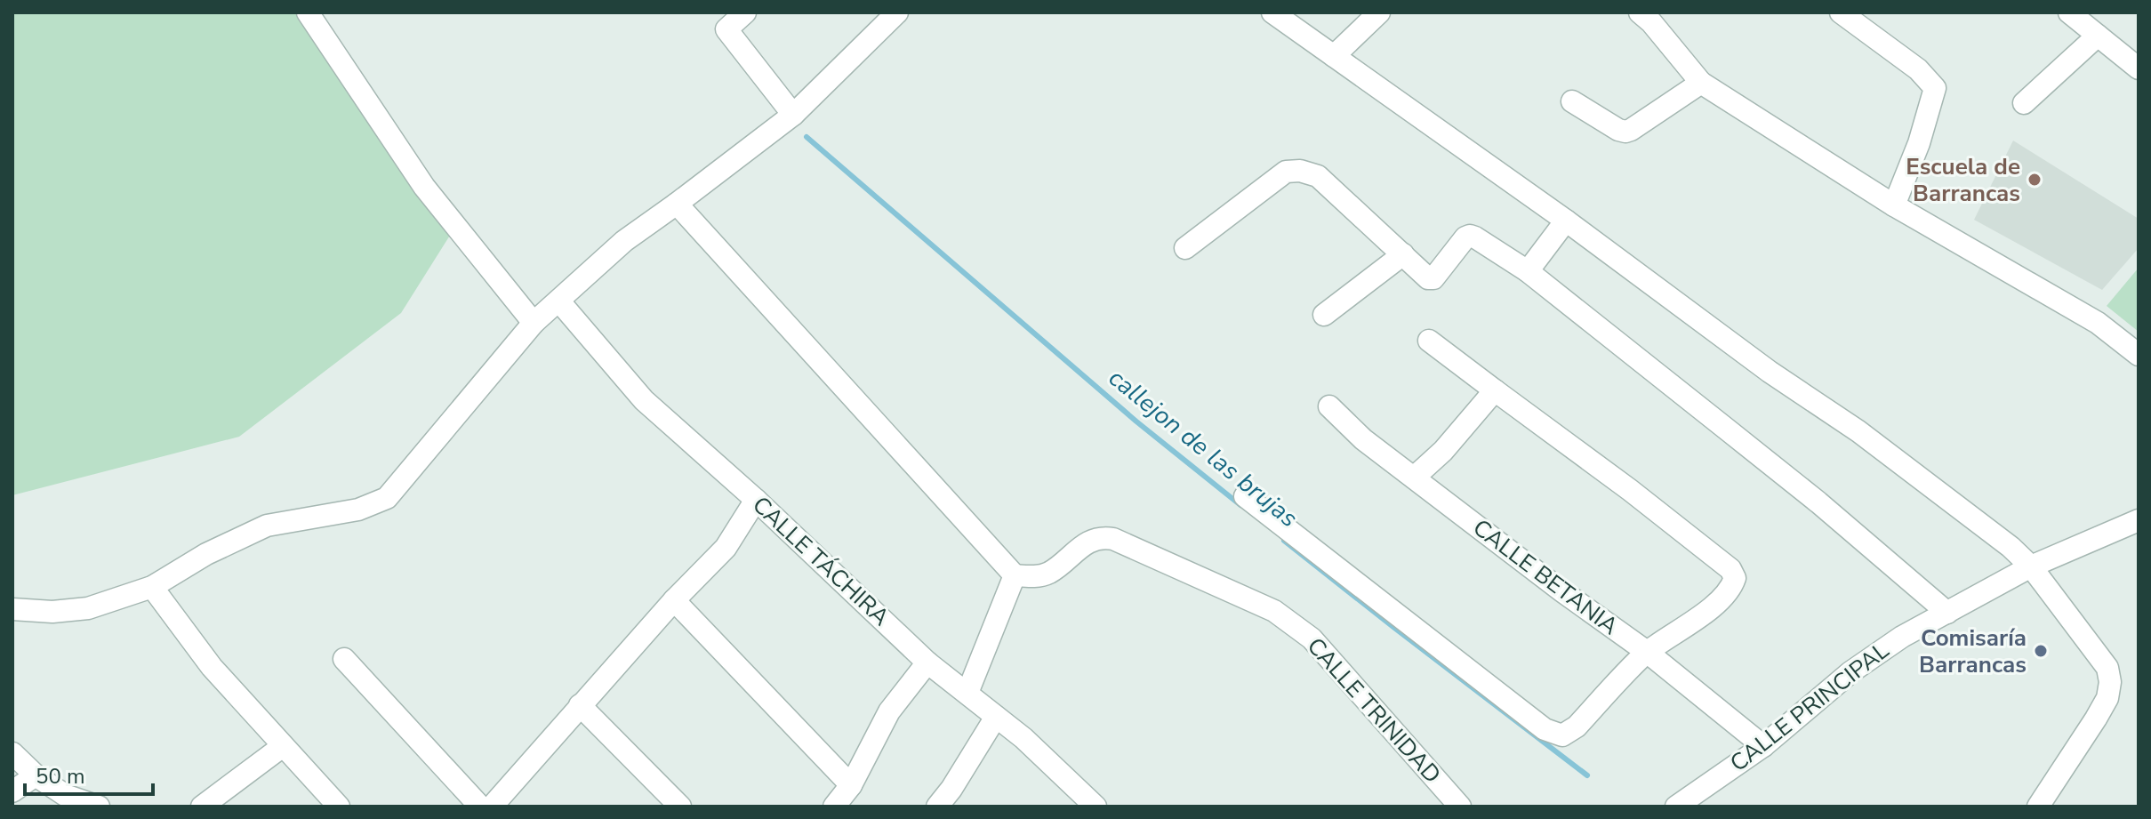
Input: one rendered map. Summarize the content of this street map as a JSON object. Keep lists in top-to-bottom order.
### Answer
{
  "streets": {
    "street": [
      "CALLE TÁCHIRA",
      "CALLE BETANIA",
      "CALLE PRINCIPAL",
      "CALLE TRINIDAD"
    ]
  },
  "crossings": [
    ["CALLE BETANIA", "CALLE PRINCIPAL"]
  ],
  "water": ["callejon de las brujas"],
  "places": ["Escuela de Barrancas", "Comisaría Barrancas"],
  "scale_bar": "50 m"
}
